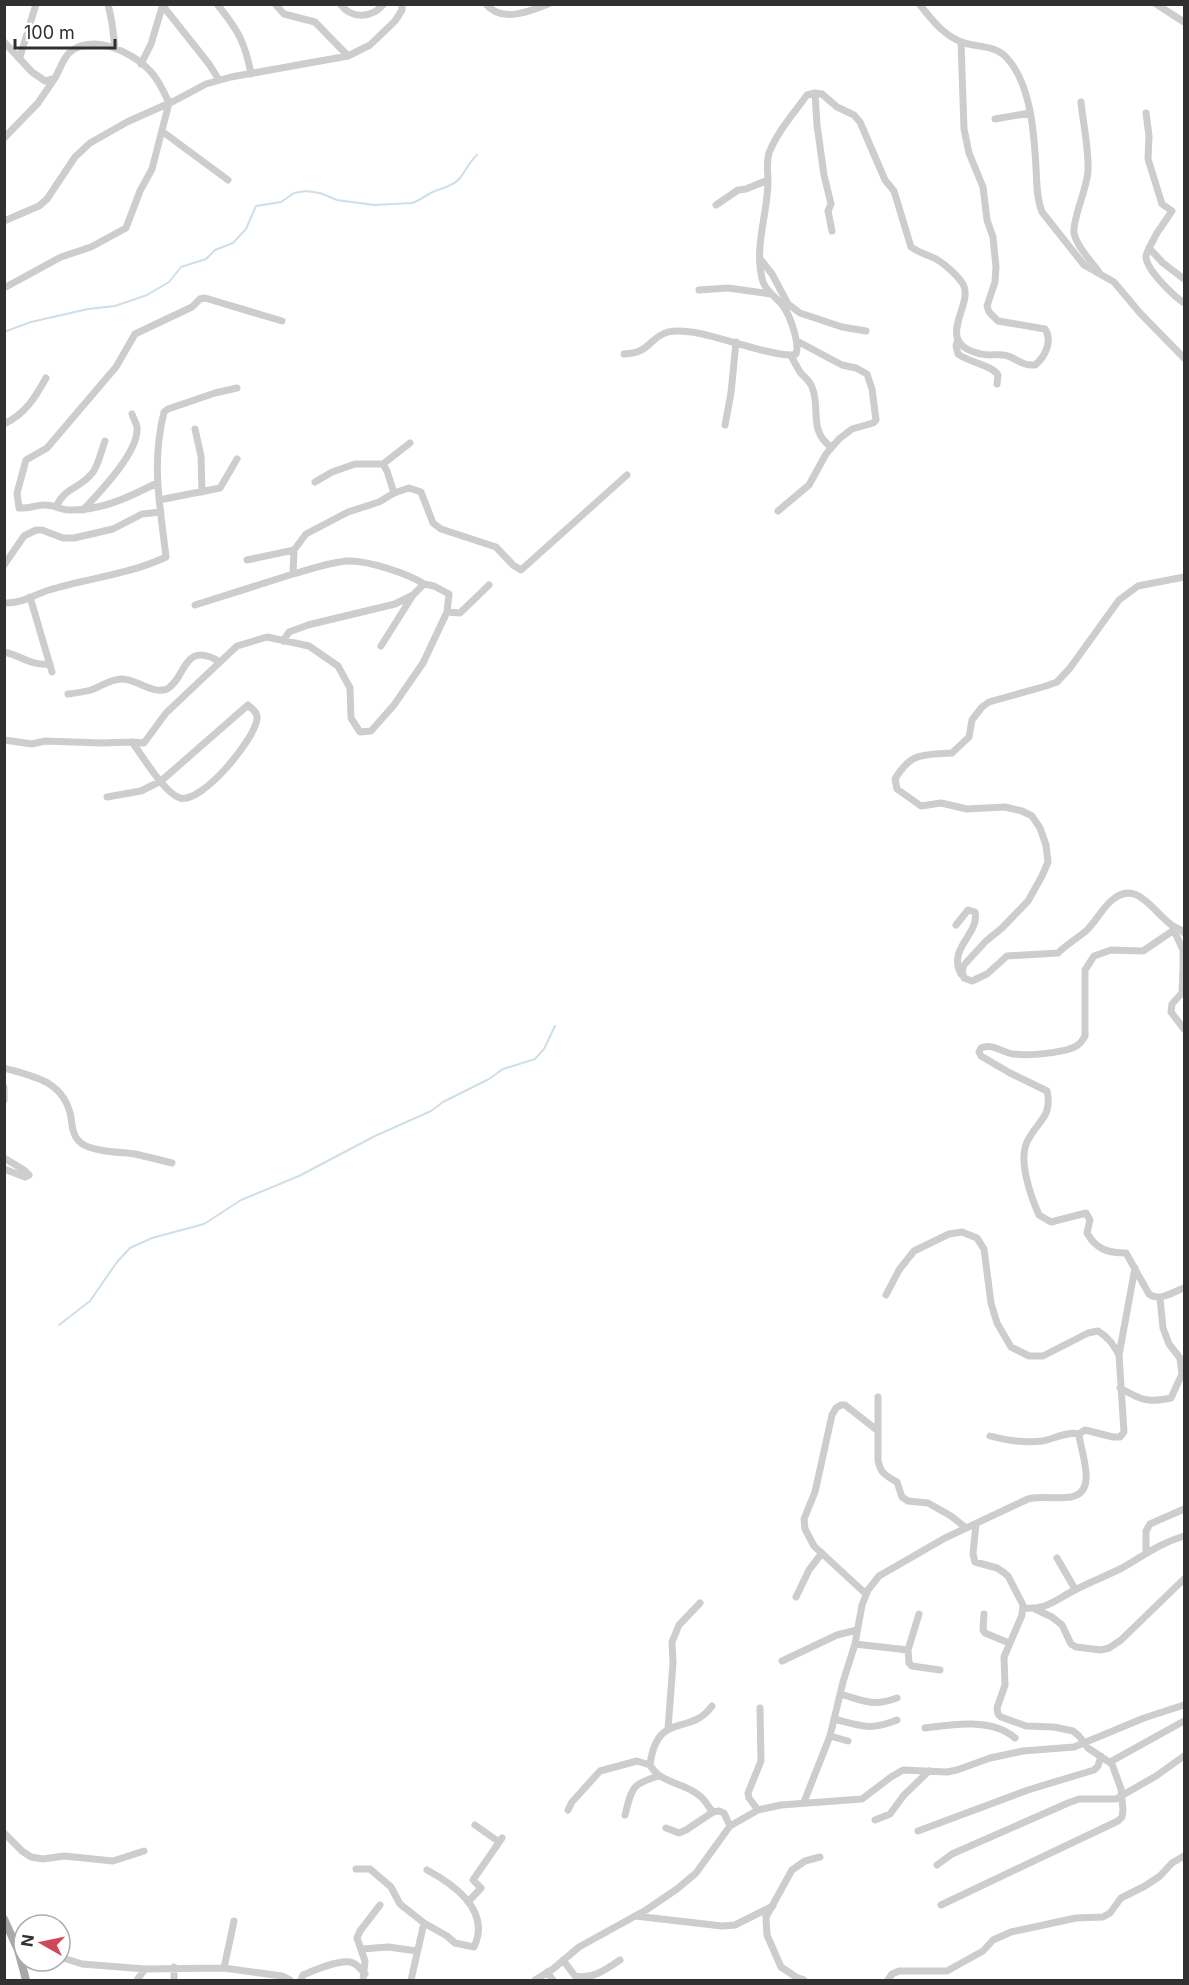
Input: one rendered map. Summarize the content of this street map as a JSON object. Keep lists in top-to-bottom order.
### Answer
{
  "scale_bar": "100 m",
  "north": "left"
}
